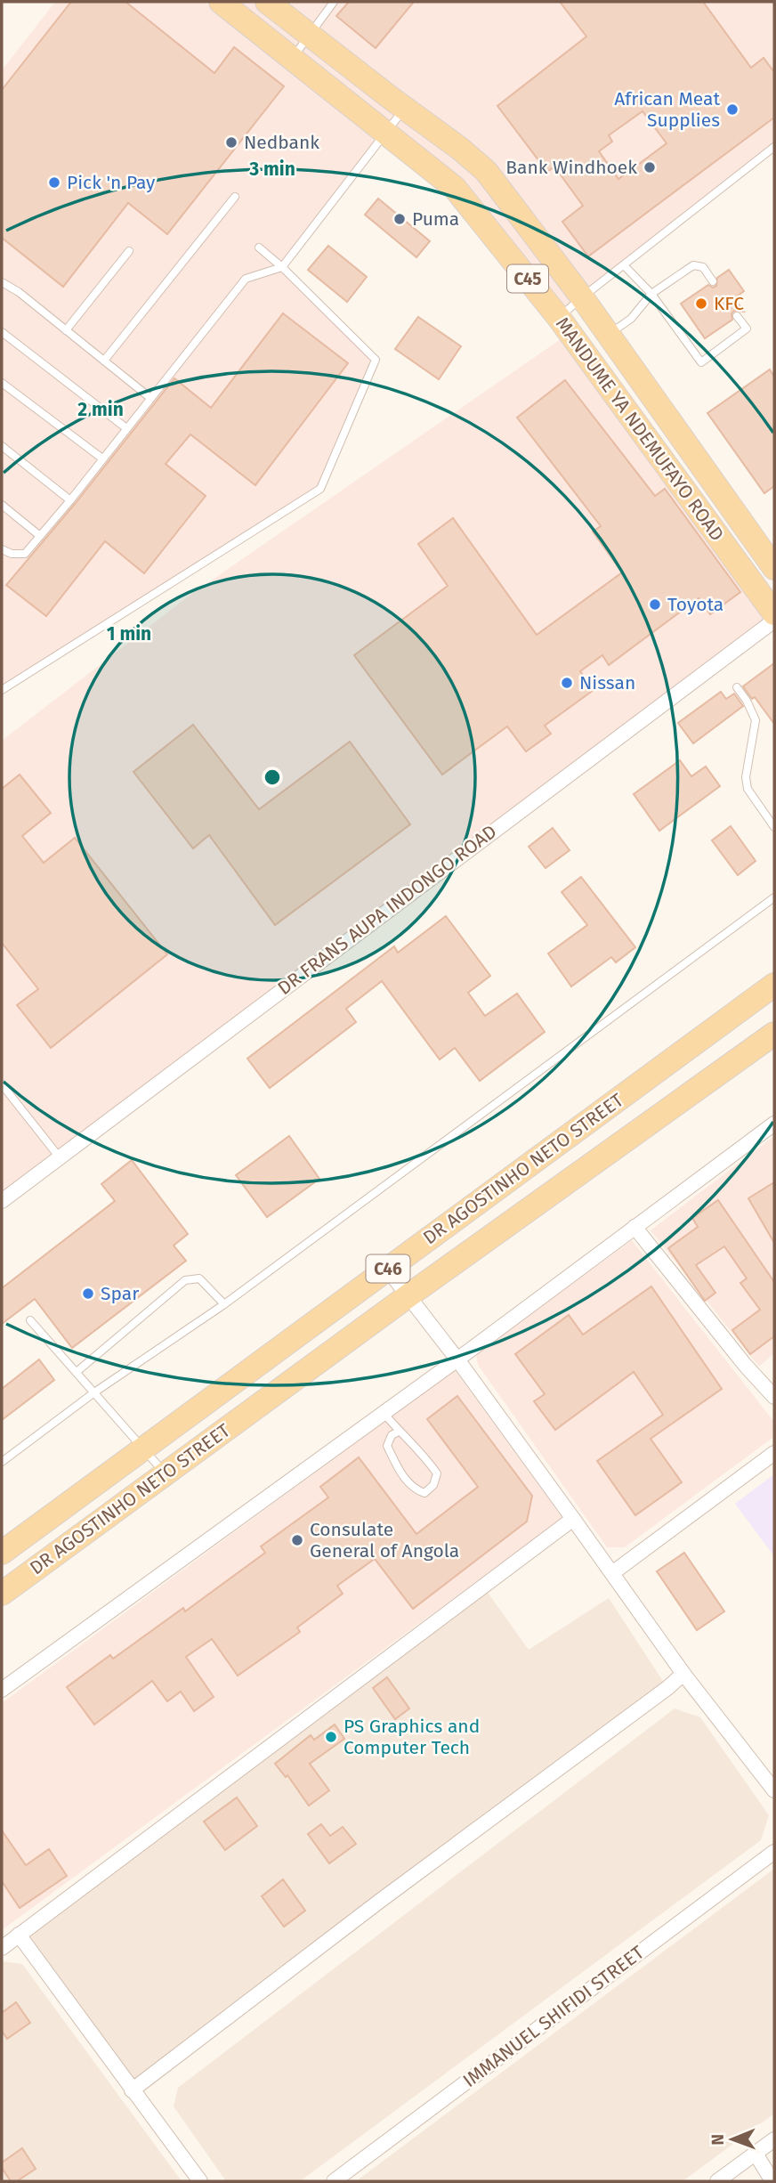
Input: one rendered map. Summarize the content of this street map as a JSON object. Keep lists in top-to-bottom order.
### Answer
{
  "streets": {
    "main road": [
      "C45",
      "MANDUME YA NDEMUFAYO ROAD",
      "DR AGOSTINHO NETO STREET",
      "C46"
    ],
    "street": ["DR FRANS AUPA INDONGO ROAD", "IMMANUEL SHIFIDI STREET"]
  },
  "places": [
    "African Meat Supplies",
    "Nedbank",
    "Bank Windhoek",
    "Pick 'n Pay",
    "Puma",
    "KFC",
    "Toyota",
    "Nissan",
    "Spar",
    "Consulate General of Angola",
    "PS Graphics and Computer Tech"
  ],
  "north": "left",
  "rings": ["3 min", "2 min", "1 min"]
}
